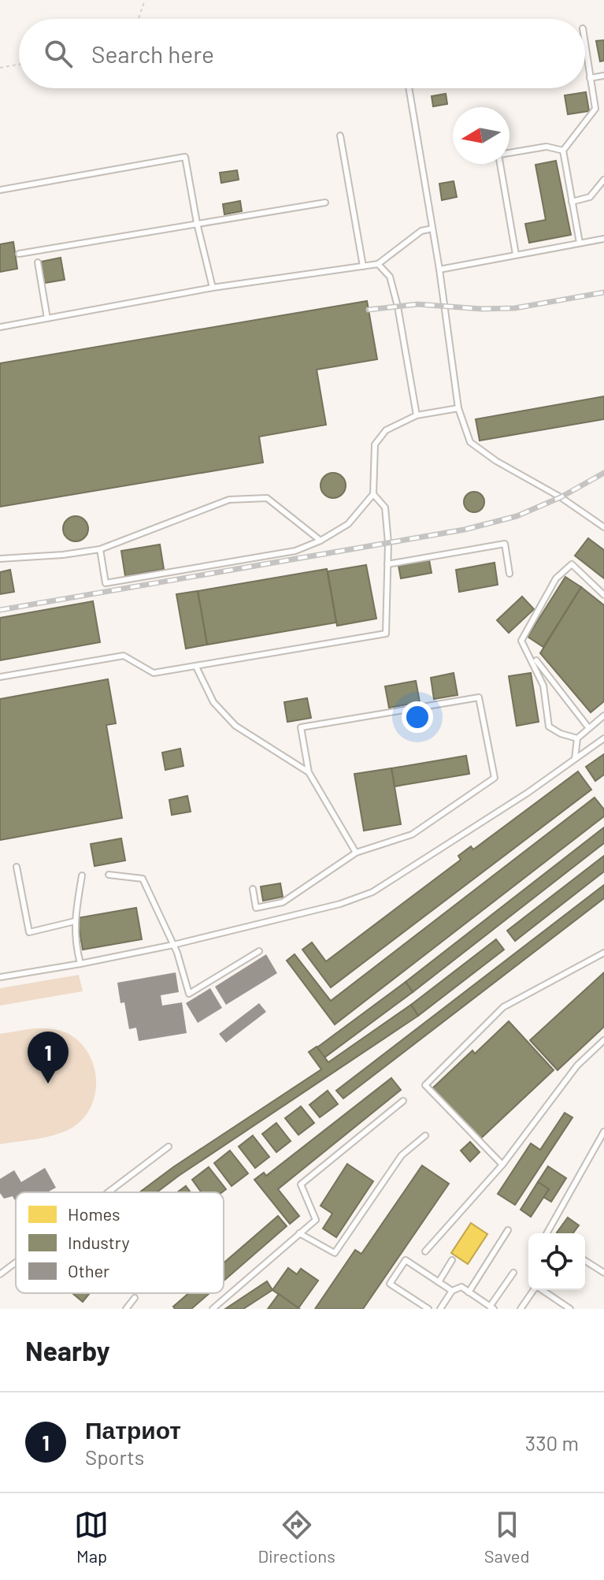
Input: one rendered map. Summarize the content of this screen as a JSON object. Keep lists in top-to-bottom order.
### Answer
{
  "legend": ["Homes", "Industry", "Other"],
  "north": "left",
  "page": {
    "search": "Search here",
    "pins": "1",
    "heading": "Nearby",
    "list": [
      {
        "mark": "1",
        "name": "Патриот",
        "note": "Sports",
        "value": "330 m"
      }
    ],
    "nav": ["Map", "Directions", "Saved"]
  }
}
